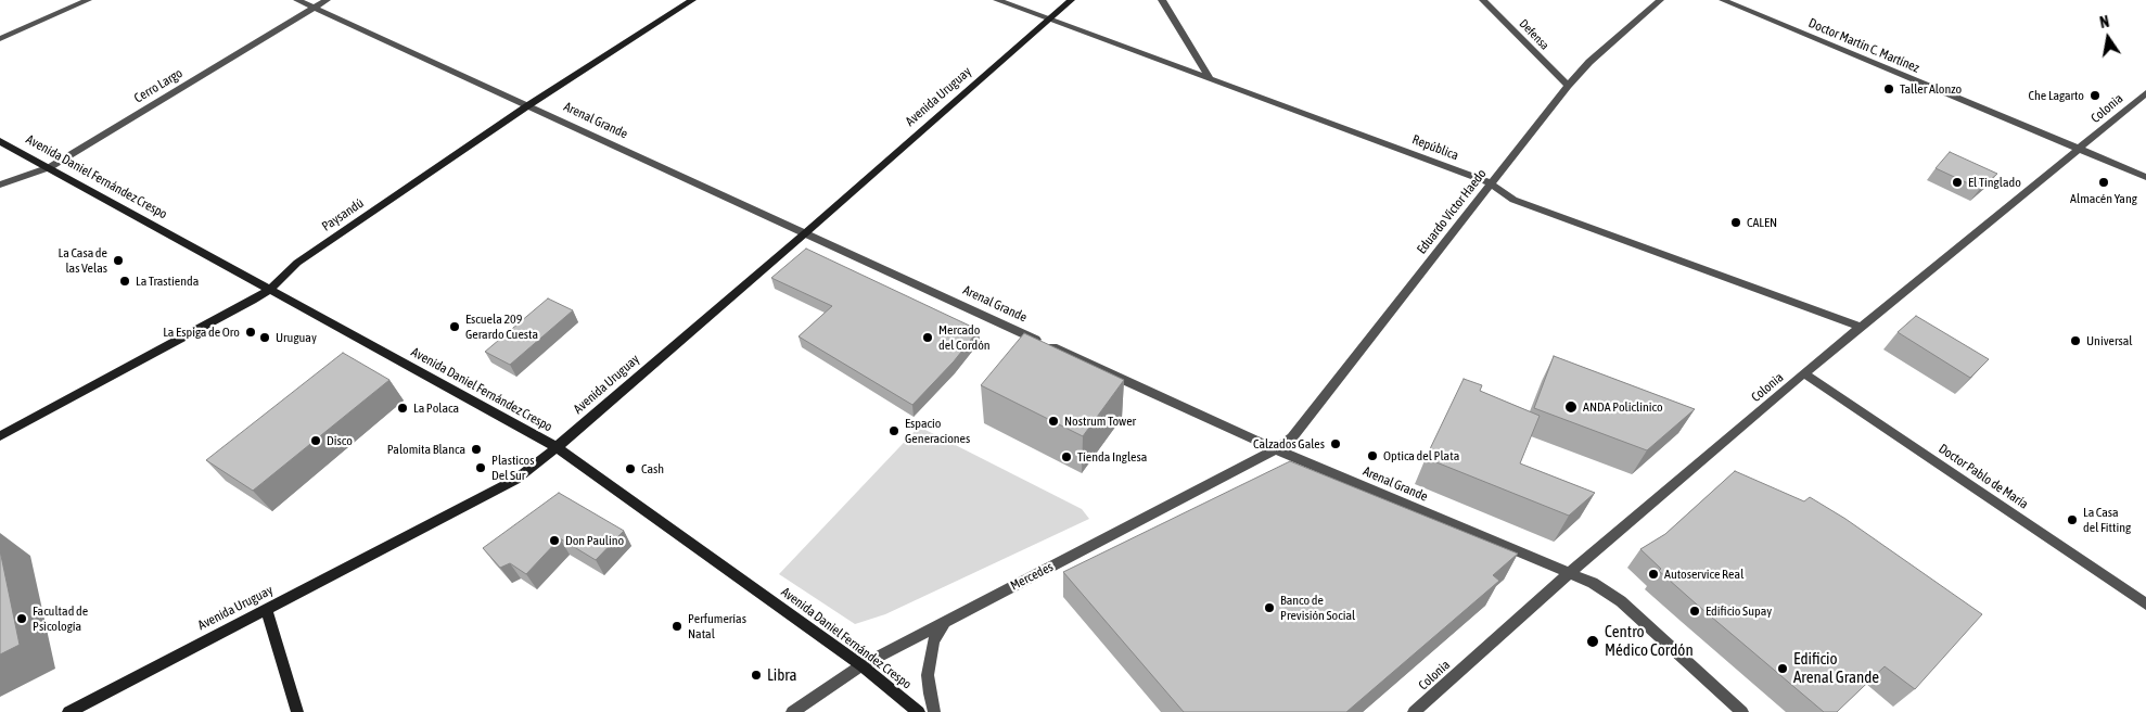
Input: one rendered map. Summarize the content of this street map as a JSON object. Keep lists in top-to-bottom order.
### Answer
{
  "streets": {
    "street": [
      "Defensa",
      "Doctor Martín C. Martínez",
      "Cerro Largo",
      "Avenida Uruguay",
      "Colonia",
      "Arenal Grande",
      "República",
      "Avenida Daniel Fernández Crespo",
      "Eduardo Víctor Haedo",
      "Paysandú",
      "Doctor Pablo de María",
      "Mercedes"
    ]
  },
  "crossings": [
    ["Defensa", "Eduardo Víctor Haedo"],
    ["Doctor Martín C. Martínez", "Colonia"],
    ["Cerro Largo", "Arenal Grande"],
    ["Cerro Largo", "Avenida Daniel Fernández Crespo"],
    ["Avenida Uruguay", "Arenal Grande"],
    ["Avenida Uruguay", "República"],
    ["Avenida Uruguay", "Avenida Daniel Fernández Crespo"],
    ["Colonia", "Arenal Grande"],
    ["Colonia", "República"],
    ["Colonia", "Doctor Pablo de María"],
    ["Arenal Grande", "Eduardo Víctor Haedo"],
    ["Arenal Grande", "Paysandú"],
    ["Arenal Grande", "Mercedes"],
    ["República", "Eduardo Víctor Haedo"],
    ["Avenida Daniel Fernández Crespo", "Paysandú"],
    ["Avenida Daniel Fernández Crespo", "Mercedes"],
    ["Eduardo Víctor Haedo", "Mercedes"]
  ],
  "places": [
    "Taller Alonzo",
    "Che Lagarto",
    "El Tinglado",
    "Almacén Yang",
    "CALEN",
    "La Casa de las Velas",
    "La Trastienda",
    "Escuela 209 Gerardo Cuesta",
    "La Espiga de Oro",
    "Uruguay",
    "Mercado del Cordón",
    "Universal",
    "ANDA Policlinico",
    "La Polaca",
    "Nostrum Tower",
    "Espacio Generaciones",
    "Disco",
    "Calzados Gales",
    "Palomita Blanca",
    "Optica del Plata",
    "Tienda Inglesa",
    "Plasticos Del Sur",
    "Cash",
    "La Casa del Fitting",
    "Don Paulino",
    "Autoservice Real",
    "Banco de Previsión Social",
    "Edificio Supay",
    "Facultad de Psicología",
    "Perfumerías Natal",
    "Centro Médico Cordón",
    "Edificio Arenal Grande",
    "Libra"
  ],
  "north": "top"
}
